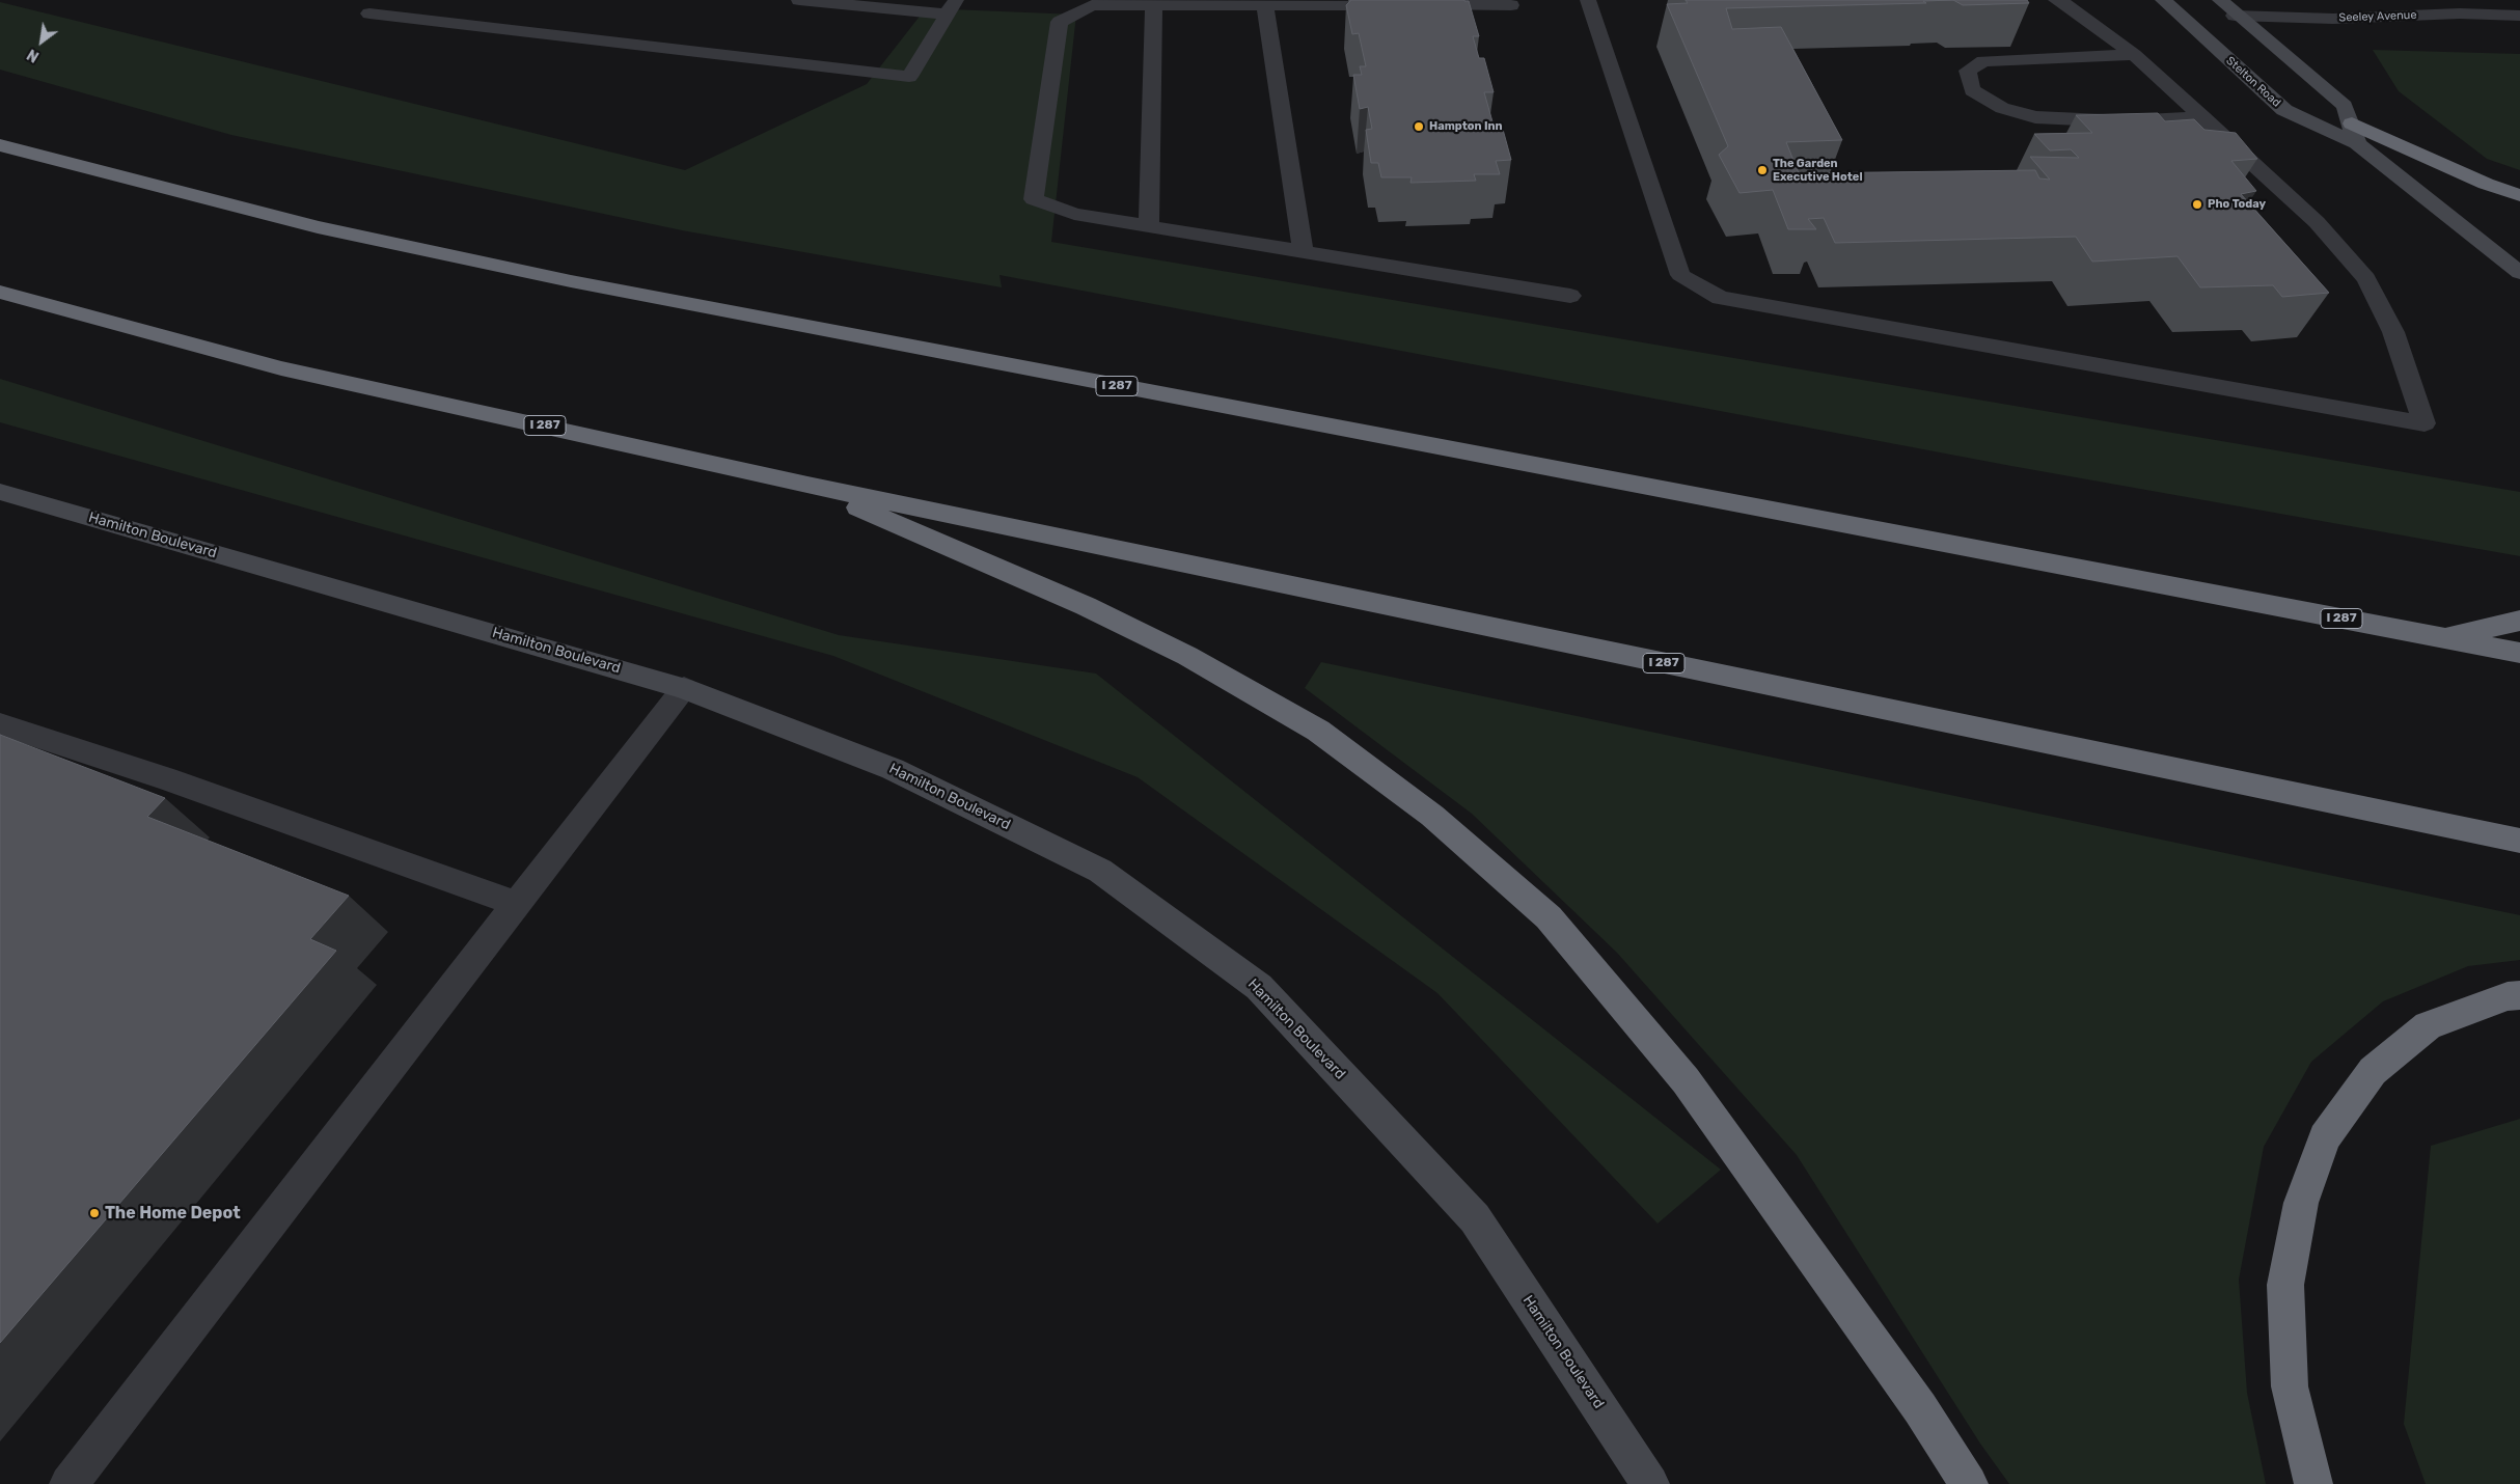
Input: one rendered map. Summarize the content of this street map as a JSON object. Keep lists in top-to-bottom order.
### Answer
{
  "streets": {
    "highway": ["I 287"],
    "street": ["Seeley Avenue", "Stelton Road", "Hamilton Boulevard"]
  },
  "crossings": [
    ["Seeley Avenue", "Stelton Road"]
  ],
  "places": [
    "Hampton Inn",
    "The Garden Executive Hotel",
    "Pho Today",
    "The Home Depot"
  ],
  "north": "bottom left"
}
